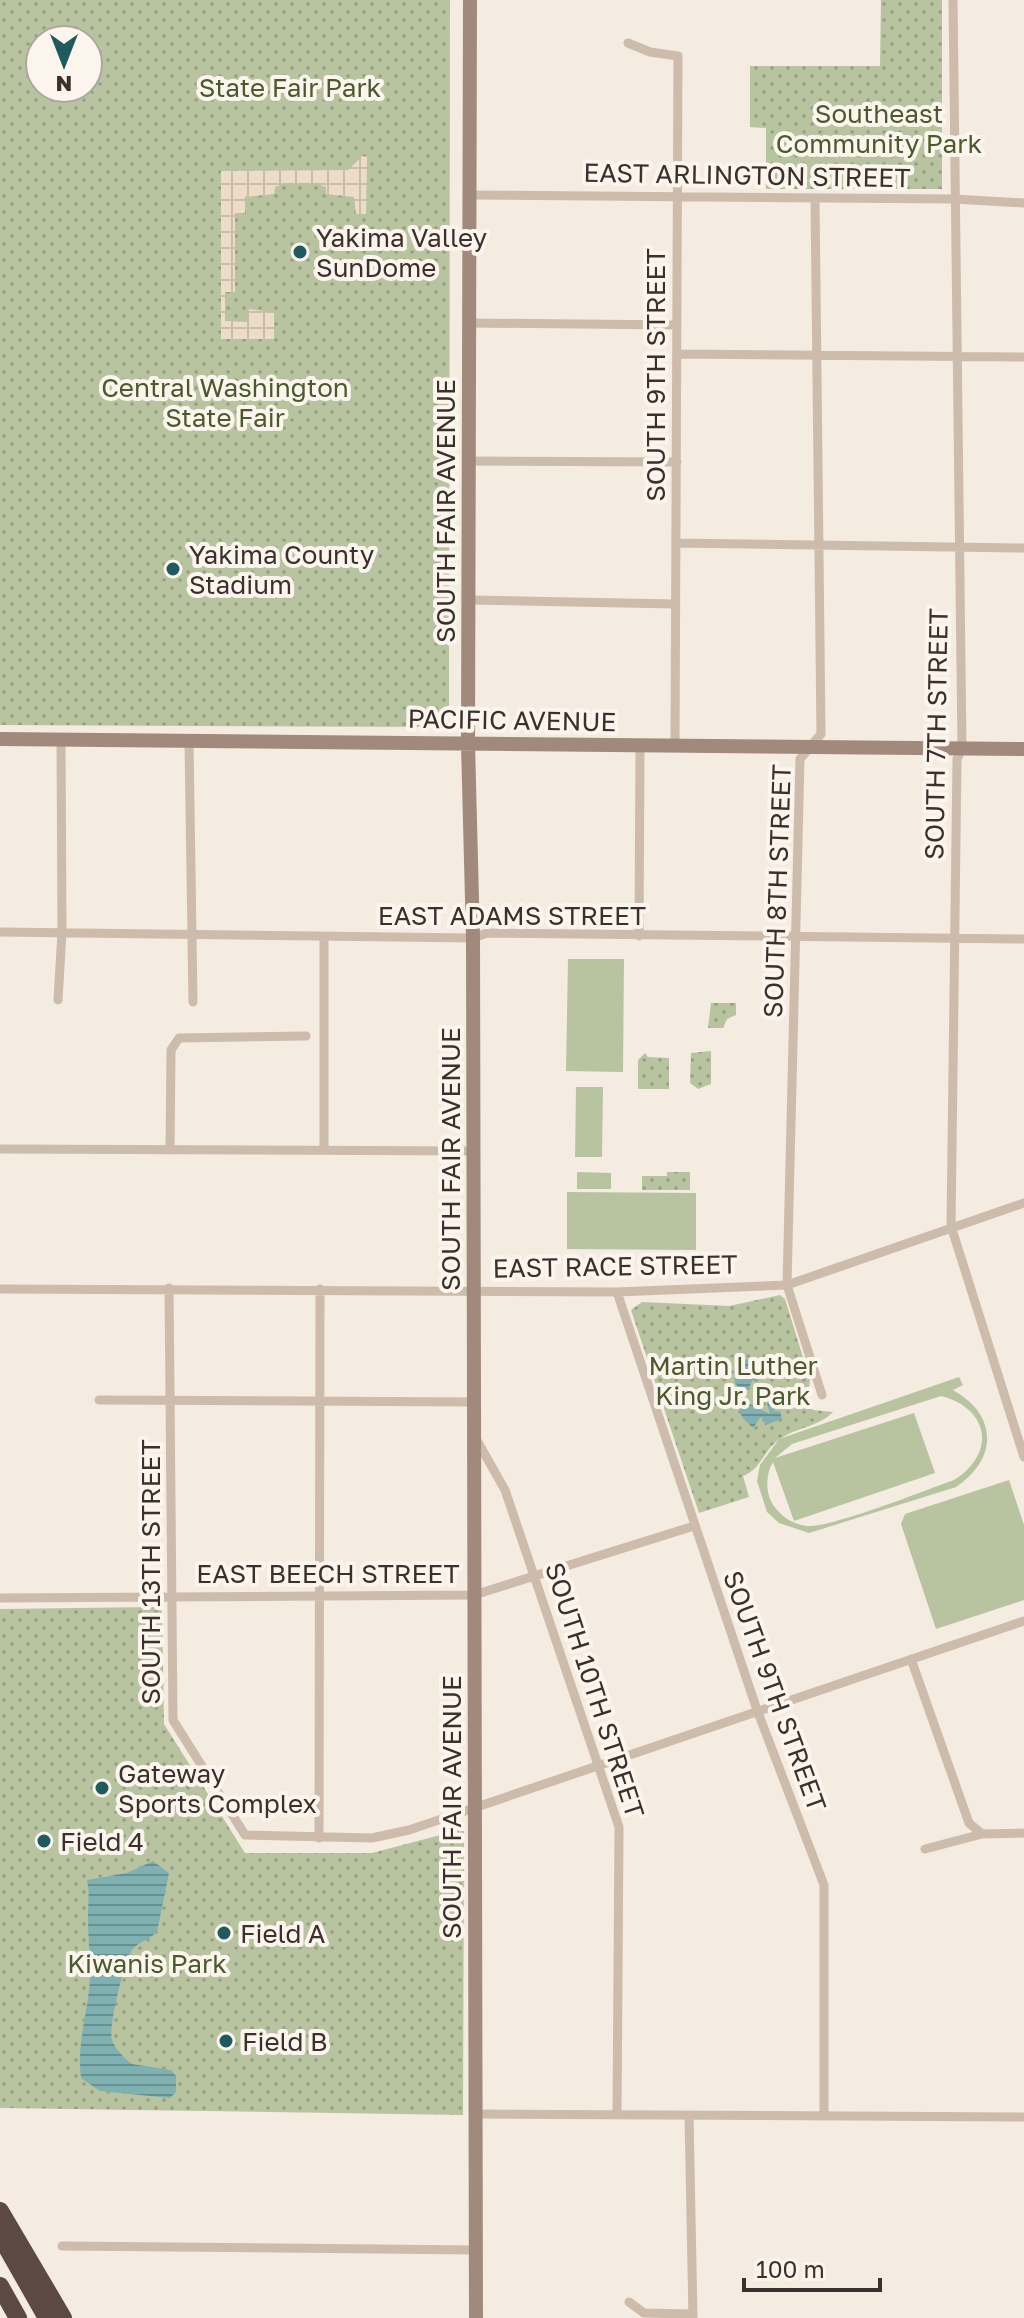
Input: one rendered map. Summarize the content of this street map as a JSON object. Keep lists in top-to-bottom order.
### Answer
{
  "streets": {
    "street": [
      "EAST ARLINGTON STREET",
      "SOUTH 9TH STREET",
      "SOUTH FAIR AVENUE",
      "PACIFIC AVENUE",
      "SOUTH 7TH STREET",
      "SOUTH 8TH STREET",
      "EAST ADAMS STREET",
      "EAST RACE STREET",
      "SOUTH 13TH STREET",
      "EAST BEECH STREET",
      "SOUTH 10TH STREET"
    ]
  },
  "crossings": [
    ["EAST ARLINGTON STREET", "SOUTH 9TH STREET"],
    ["EAST ARLINGTON STREET", "SOUTH FAIR AVENUE"],
    ["EAST ARLINGTON STREET", "SOUTH 7TH STREET"],
    ["EAST ARLINGTON STREET", "SOUTH 8TH STREET"],
    ["SOUTH 9TH STREET", "PACIFIC AVENUE"],
    ["SOUTH 9TH STREET", "EAST RACE STREET"],
    ["SOUTH 9TH STREET", "EAST BEECH STREET"],
    ["SOUTH FAIR AVENUE", "PACIFIC AVENUE"],
    ["SOUTH FAIR AVENUE", "EAST ADAMS STREET"],
    ["SOUTH FAIR AVENUE", "EAST RACE STREET"],
    ["SOUTH FAIR AVENUE", "EAST BEECH STREET"],
    ["SOUTH FAIR AVENUE", "SOUTH 10TH STREET"],
    ["PACIFIC AVENUE", "SOUTH 7TH STREET"],
    ["PACIFIC AVENUE", "SOUTH 8TH STREET"],
    ["SOUTH 7TH STREET", "EAST ADAMS STREET"],
    ["SOUTH 7TH STREET", "EAST RACE STREET"],
    ["SOUTH 8TH STREET", "EAST ADAMS STREET"],
    ["SOUTH 8TH STREET", "EAST RACE STREET"],
    ["EAST RACE STREET", "SOUTH 13TH STREET"],
    ["SOUTH 13TH STREET", "EAST BEECH STREET"],
    ["EAST BEECH STREET", "SOUTH 10TH STREET"]
  ],
  "parks": [
    "State Fair Park",
    "Southeast Community Park",
    "Central Washington State Fair",
    "Martin Luther King Jr. Park",
    "Kiwanis Park"
  ],
  "places": [
    "Yakima Valley SunDome",
    "Yakima County Stadium",
    "Gateway Sports Complex",
    "Field 4",
    "Field A",
    "Field B"
  ],
  "scale_bar": "100 m",
  "north": "bottom"
}
